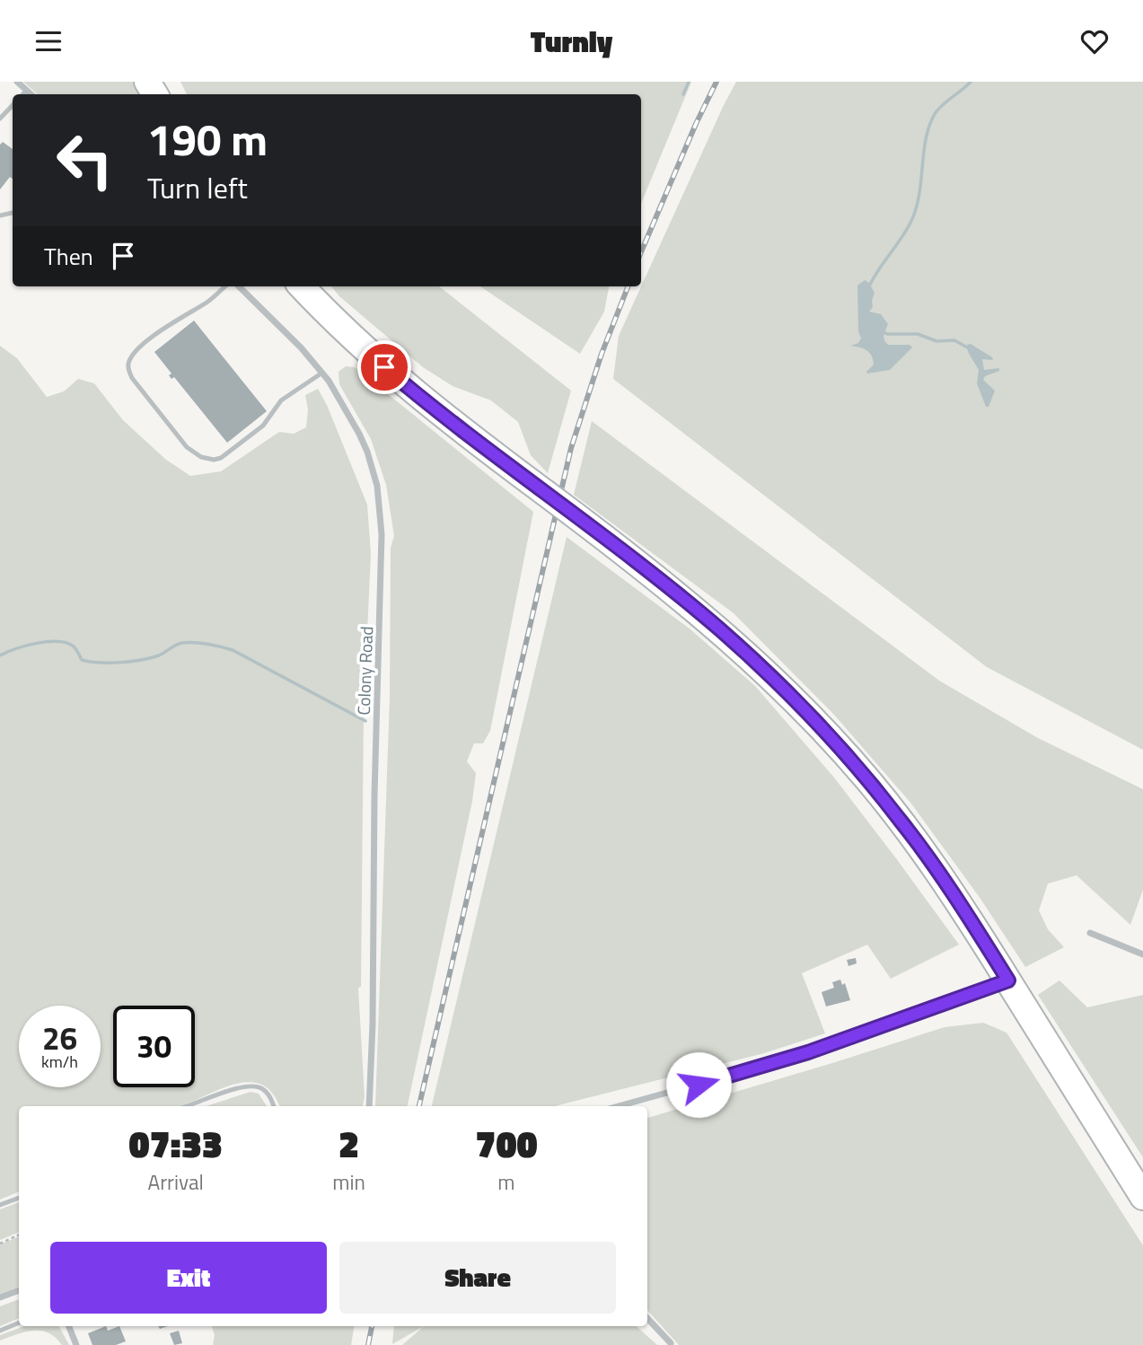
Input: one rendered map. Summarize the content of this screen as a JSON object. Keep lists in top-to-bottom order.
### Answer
{
  "streets": {
    "street": ["Colony Road"]
  },
  "page": {
    "header": "Turnly",
    "turn": ["190 m", "Turn left"],
    "then": "Then",
    "speed": "26 km/h",
    "limit": "30",
    "eta": [
      "07:33",
      "Arrival",
      "2",
      "min",
      "700",
      "m"
    ],
    "buttons": ["Exit", "Share"]
  }
}
